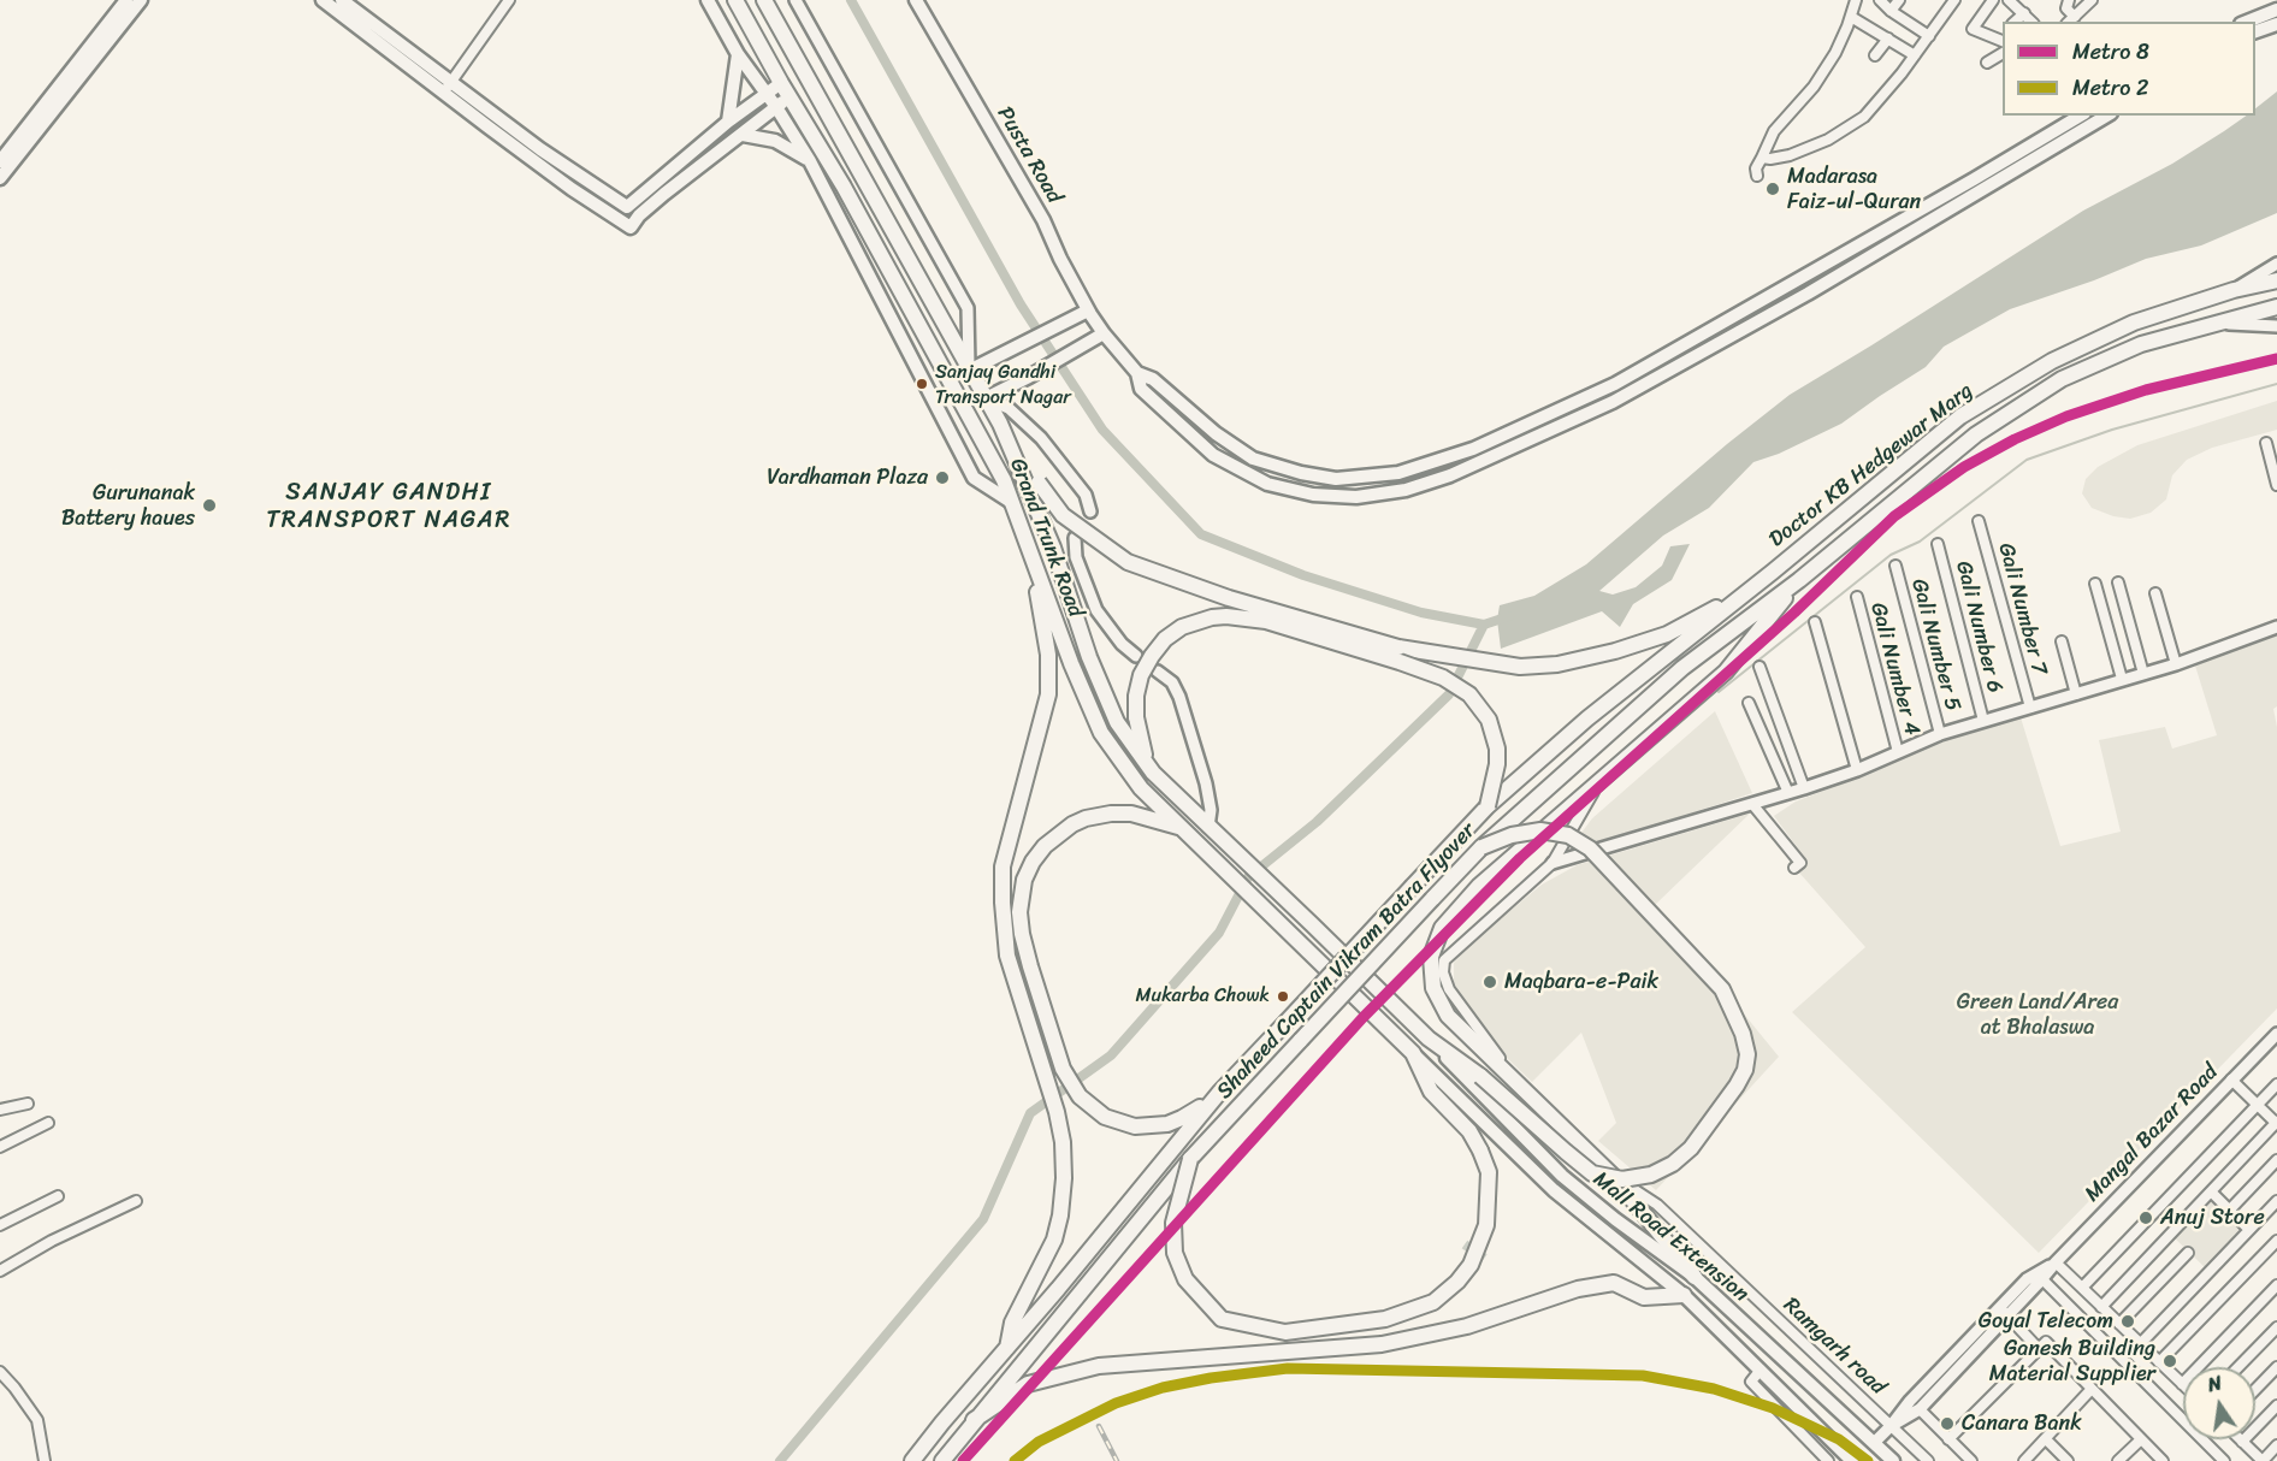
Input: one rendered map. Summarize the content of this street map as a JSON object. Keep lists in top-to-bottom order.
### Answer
{
  "streets": {
    "highway": ["Doctor KB Hedgewar Marg", "Grand Trunk Road", "Shaheed Captain Vikram Batra Flyover"],
    "main road": ["Pusta Road", "Mall Road Extension"],
    "street": [
      "Gali Number 7",
      "Gali Number 6",
      "Gali Number 5",
      "Gali Number 4",
      "Mangal Bazar Road",
      "Ramgarh road"
    ]
  },
  "crossings": [
    ["Doctor KB Hedgewar Marg", "Shaheed Captain Vikram Batra Flyover"],
    ["Grand Trunk Road", "Shaheed Captain Vikram Batra Flyover"],
    ["Grand Trunk Road", "Mall Road Extension"]
  ],
  "districts": ["SANJAY GANDHI TRANSPORT NAGAR"],
  "parks": ["Green Land/Area at Bhalaswa"],
  "places": [
    "Madarasa Faiz-ul-Quran",
    "Sanjay Gandhi Transport Nagar",
    "Vardhaman Plaza",
    "Gurunanak Battery haues",
    "Maqbara-e-Paik",
    "Mukarba Chowk",
    "Anuj Store",
    "Goyal Telecom",
    "Ganesh Building Material Supplier",
    "Canara Bank"
  ],
  "lines": ["metro line 8", "metro line 2"],
  "legend": ["Metro 8", "Metro 2"],
  "north": "top"
}
